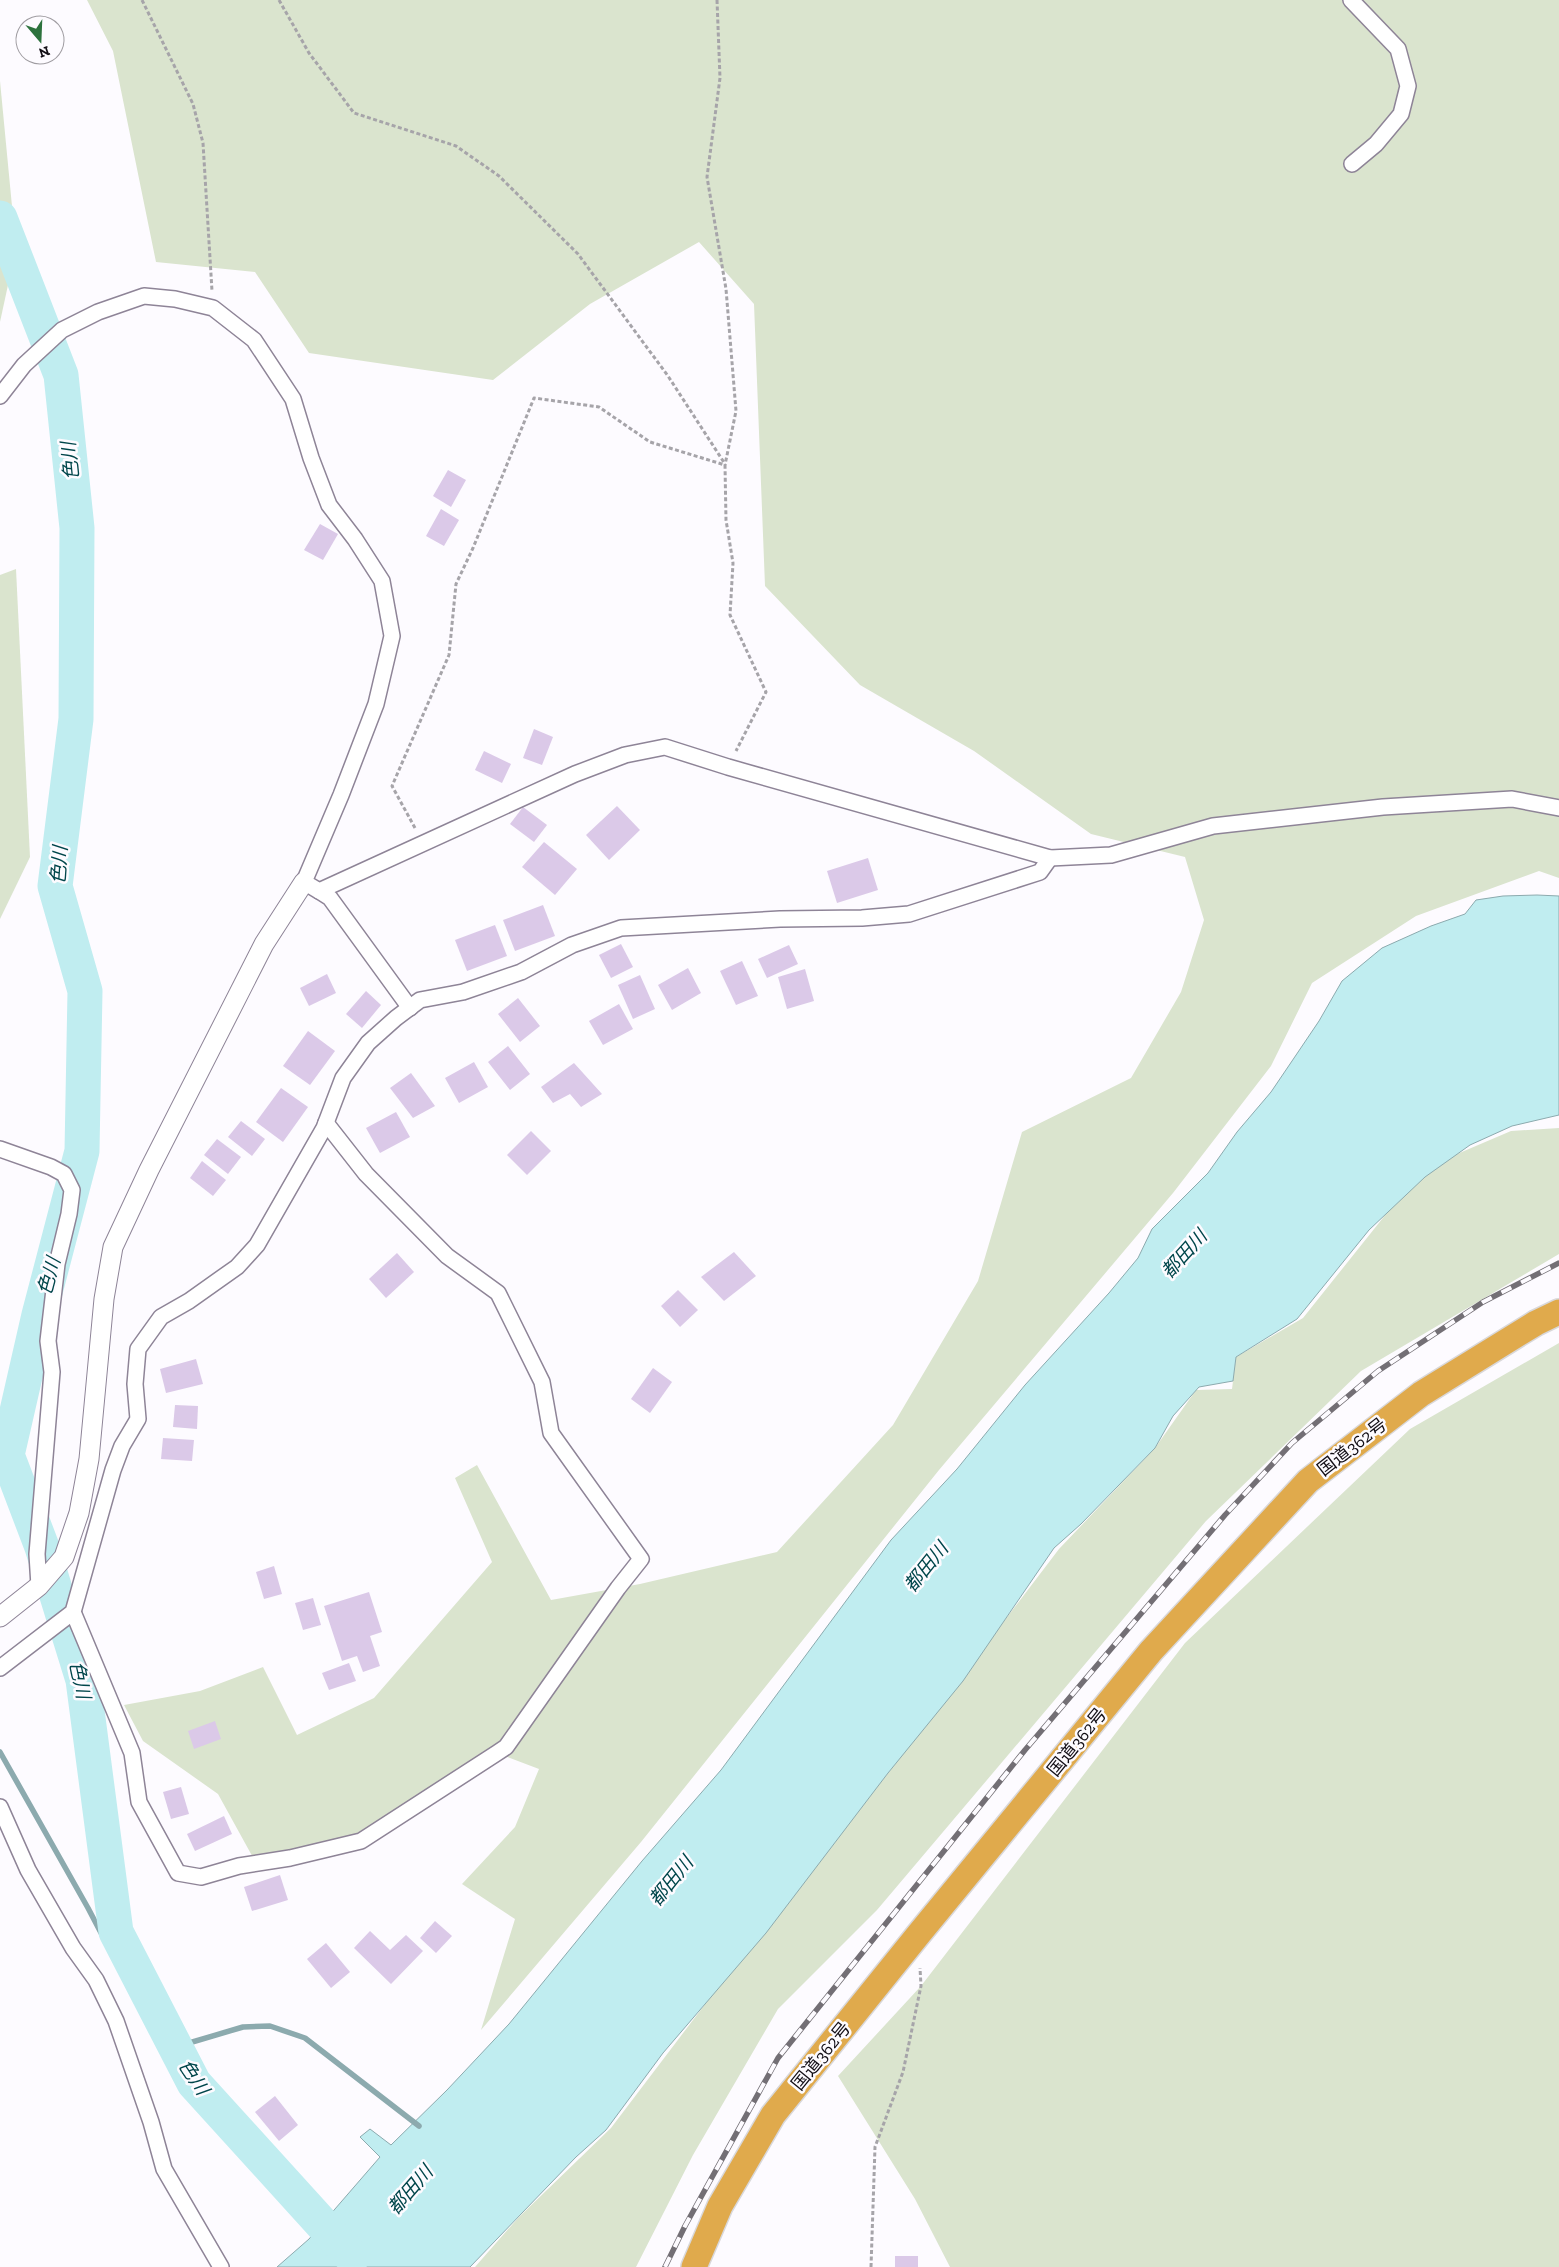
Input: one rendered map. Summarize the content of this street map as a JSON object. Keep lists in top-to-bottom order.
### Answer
{
  "streets": {
    "highway": ["国道362号"]
  },
  "water": ["色川", "都田川"],
  "north": "bottom"
}
